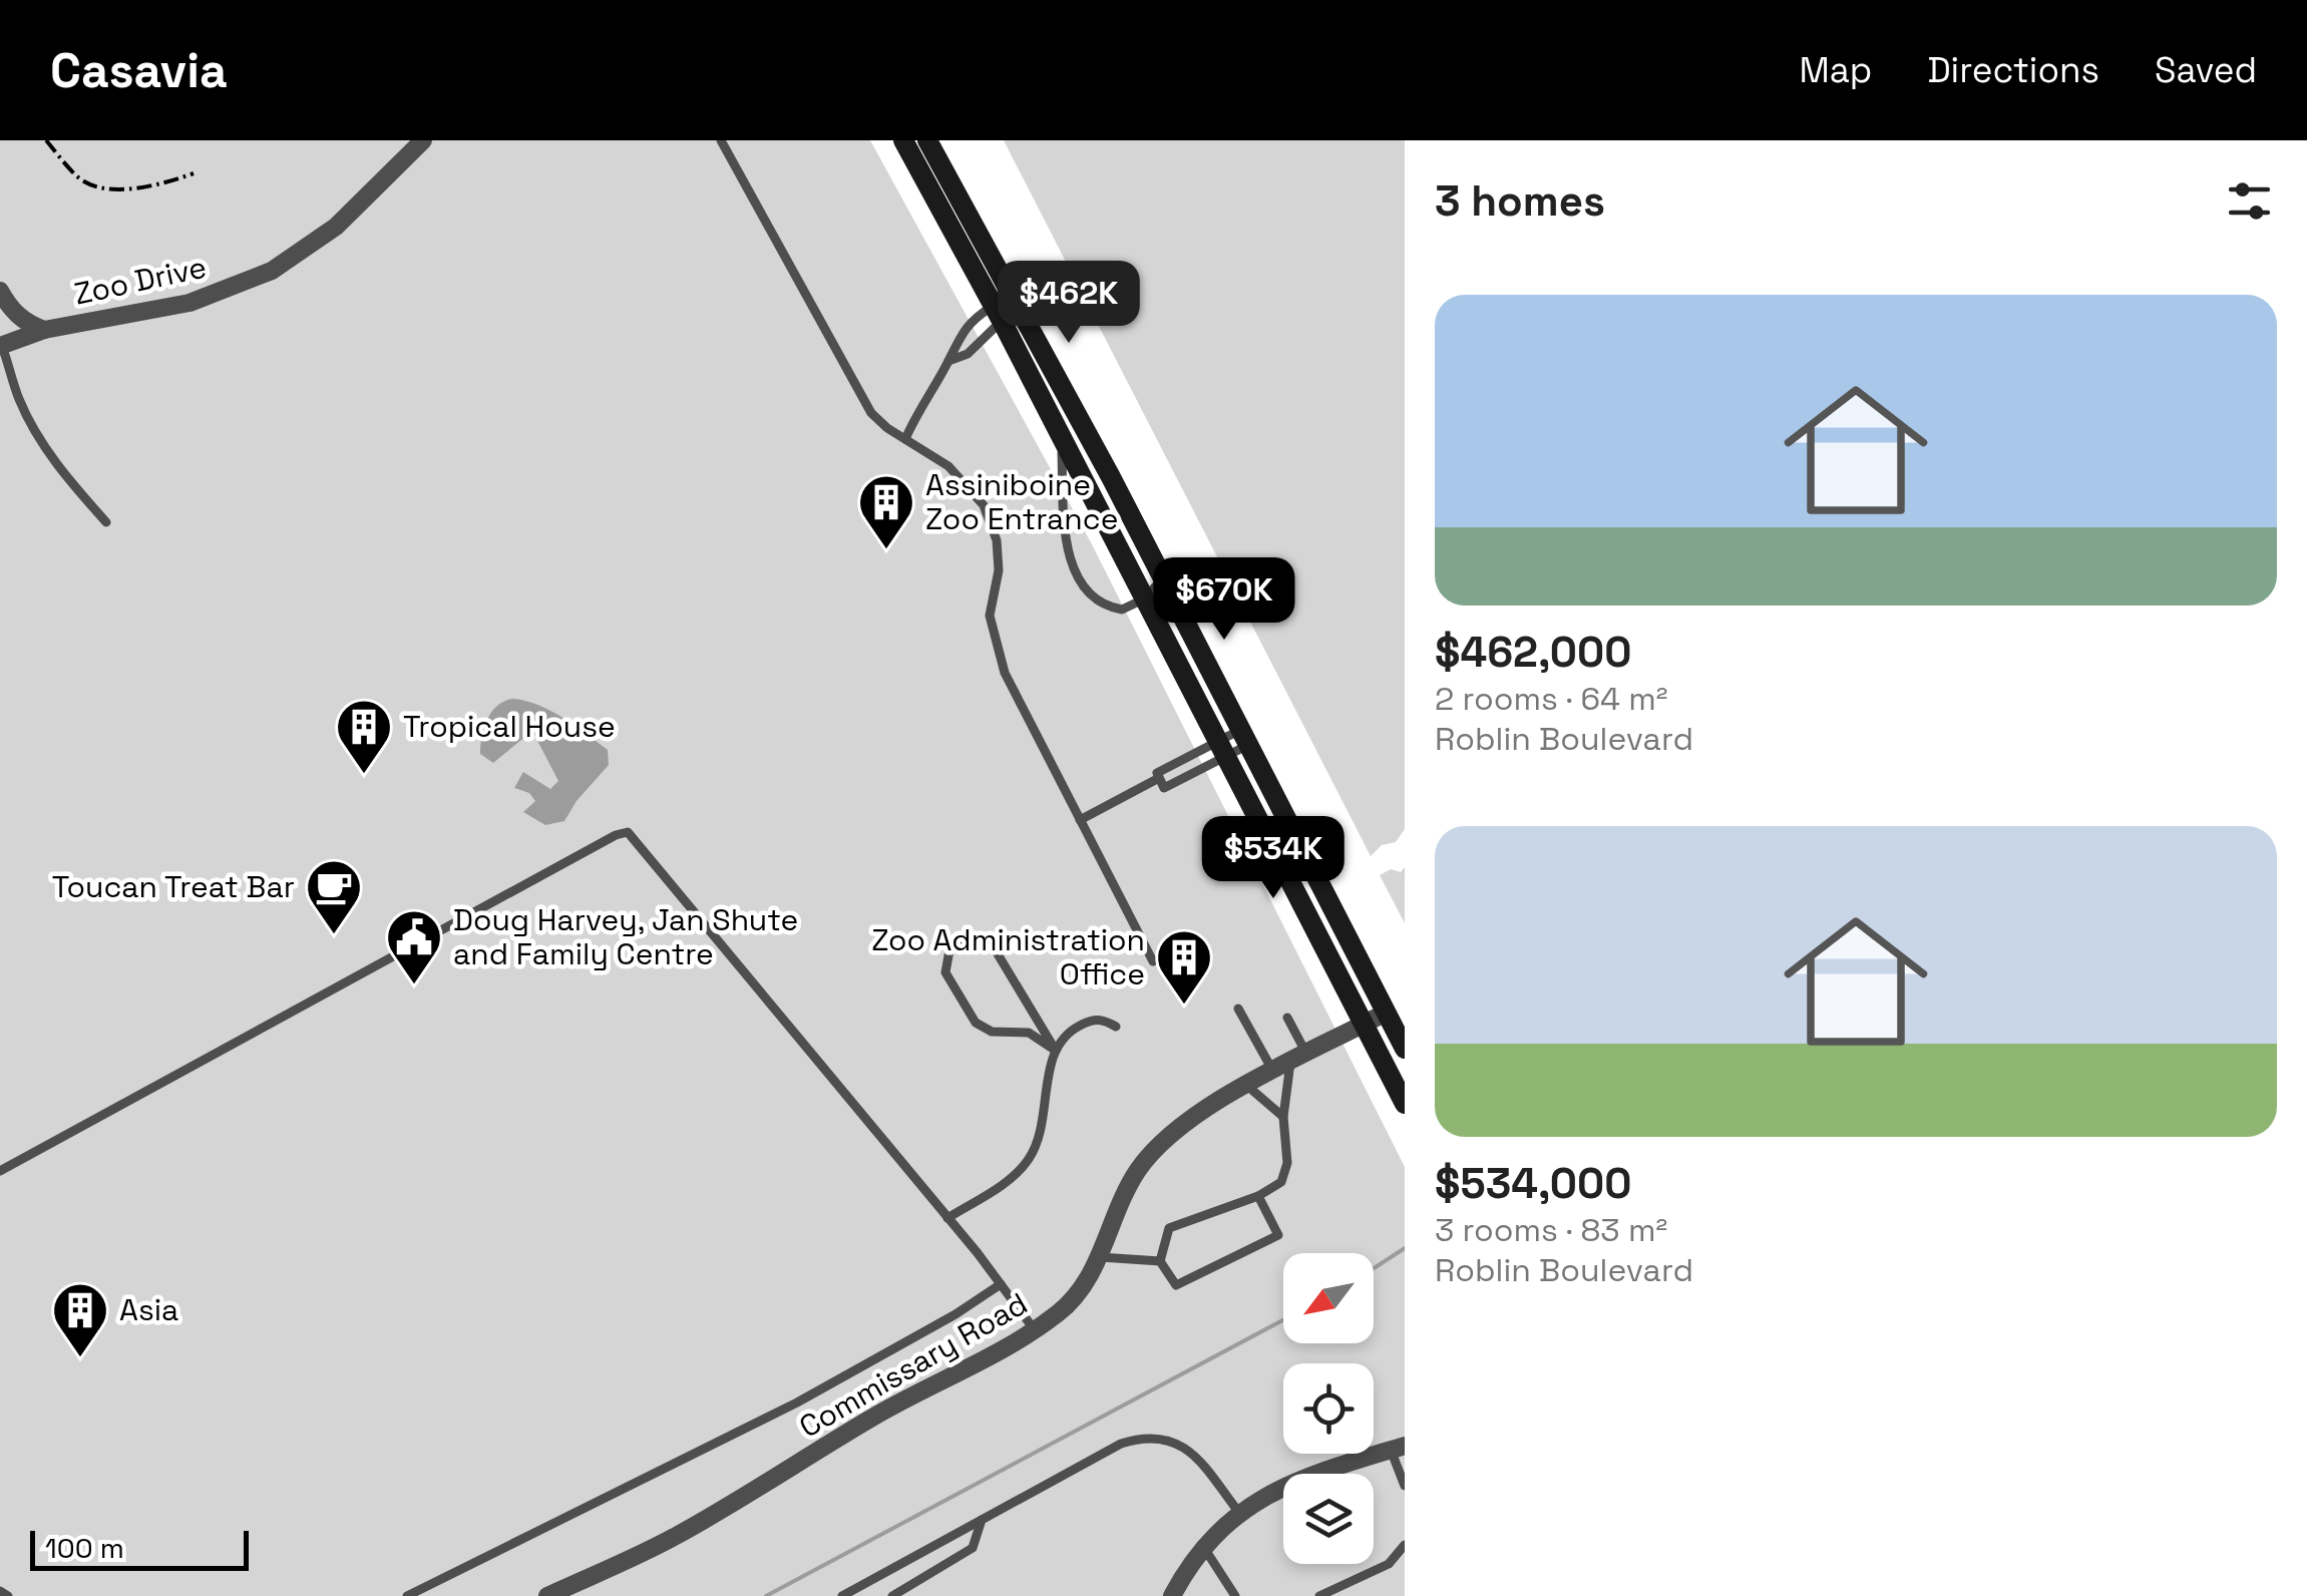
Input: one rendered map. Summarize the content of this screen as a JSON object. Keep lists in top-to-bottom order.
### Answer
{
  "streets": {
    "street": ["Zoo Drive", "Commissary Road"]
  },
  "places": {
    "building": [
      "Assiniboine Zoo Entrance",
      "Tropical House",
      "Zoo Administration Office",
      "Asia"
    ],
    "cafe": ["Toucan Treat Bar"],
    "public building": ["Doug Harvey, Jan Shute and Family Centre"]
  },
  "scale_bar": "100 m",
  "north": "bottom left",
  "page": {
    "header": "Casavia",
    "nav": ["Map", "Directions", "Saved"],
    "heading": "3 homes",
    "price": ["$462K", "$670K", "$534K"],
    "list": [
      {
        "name": "$462,000",
        "note": "2 rooms · 64 m² · Roblin Boulevard"
      },
      {
        "name": "$534,000",
        "note": "3 rooms · 83 m² · Roblin Boulevard"
      }
    ],
    "scale": "100 m"
  }
}
